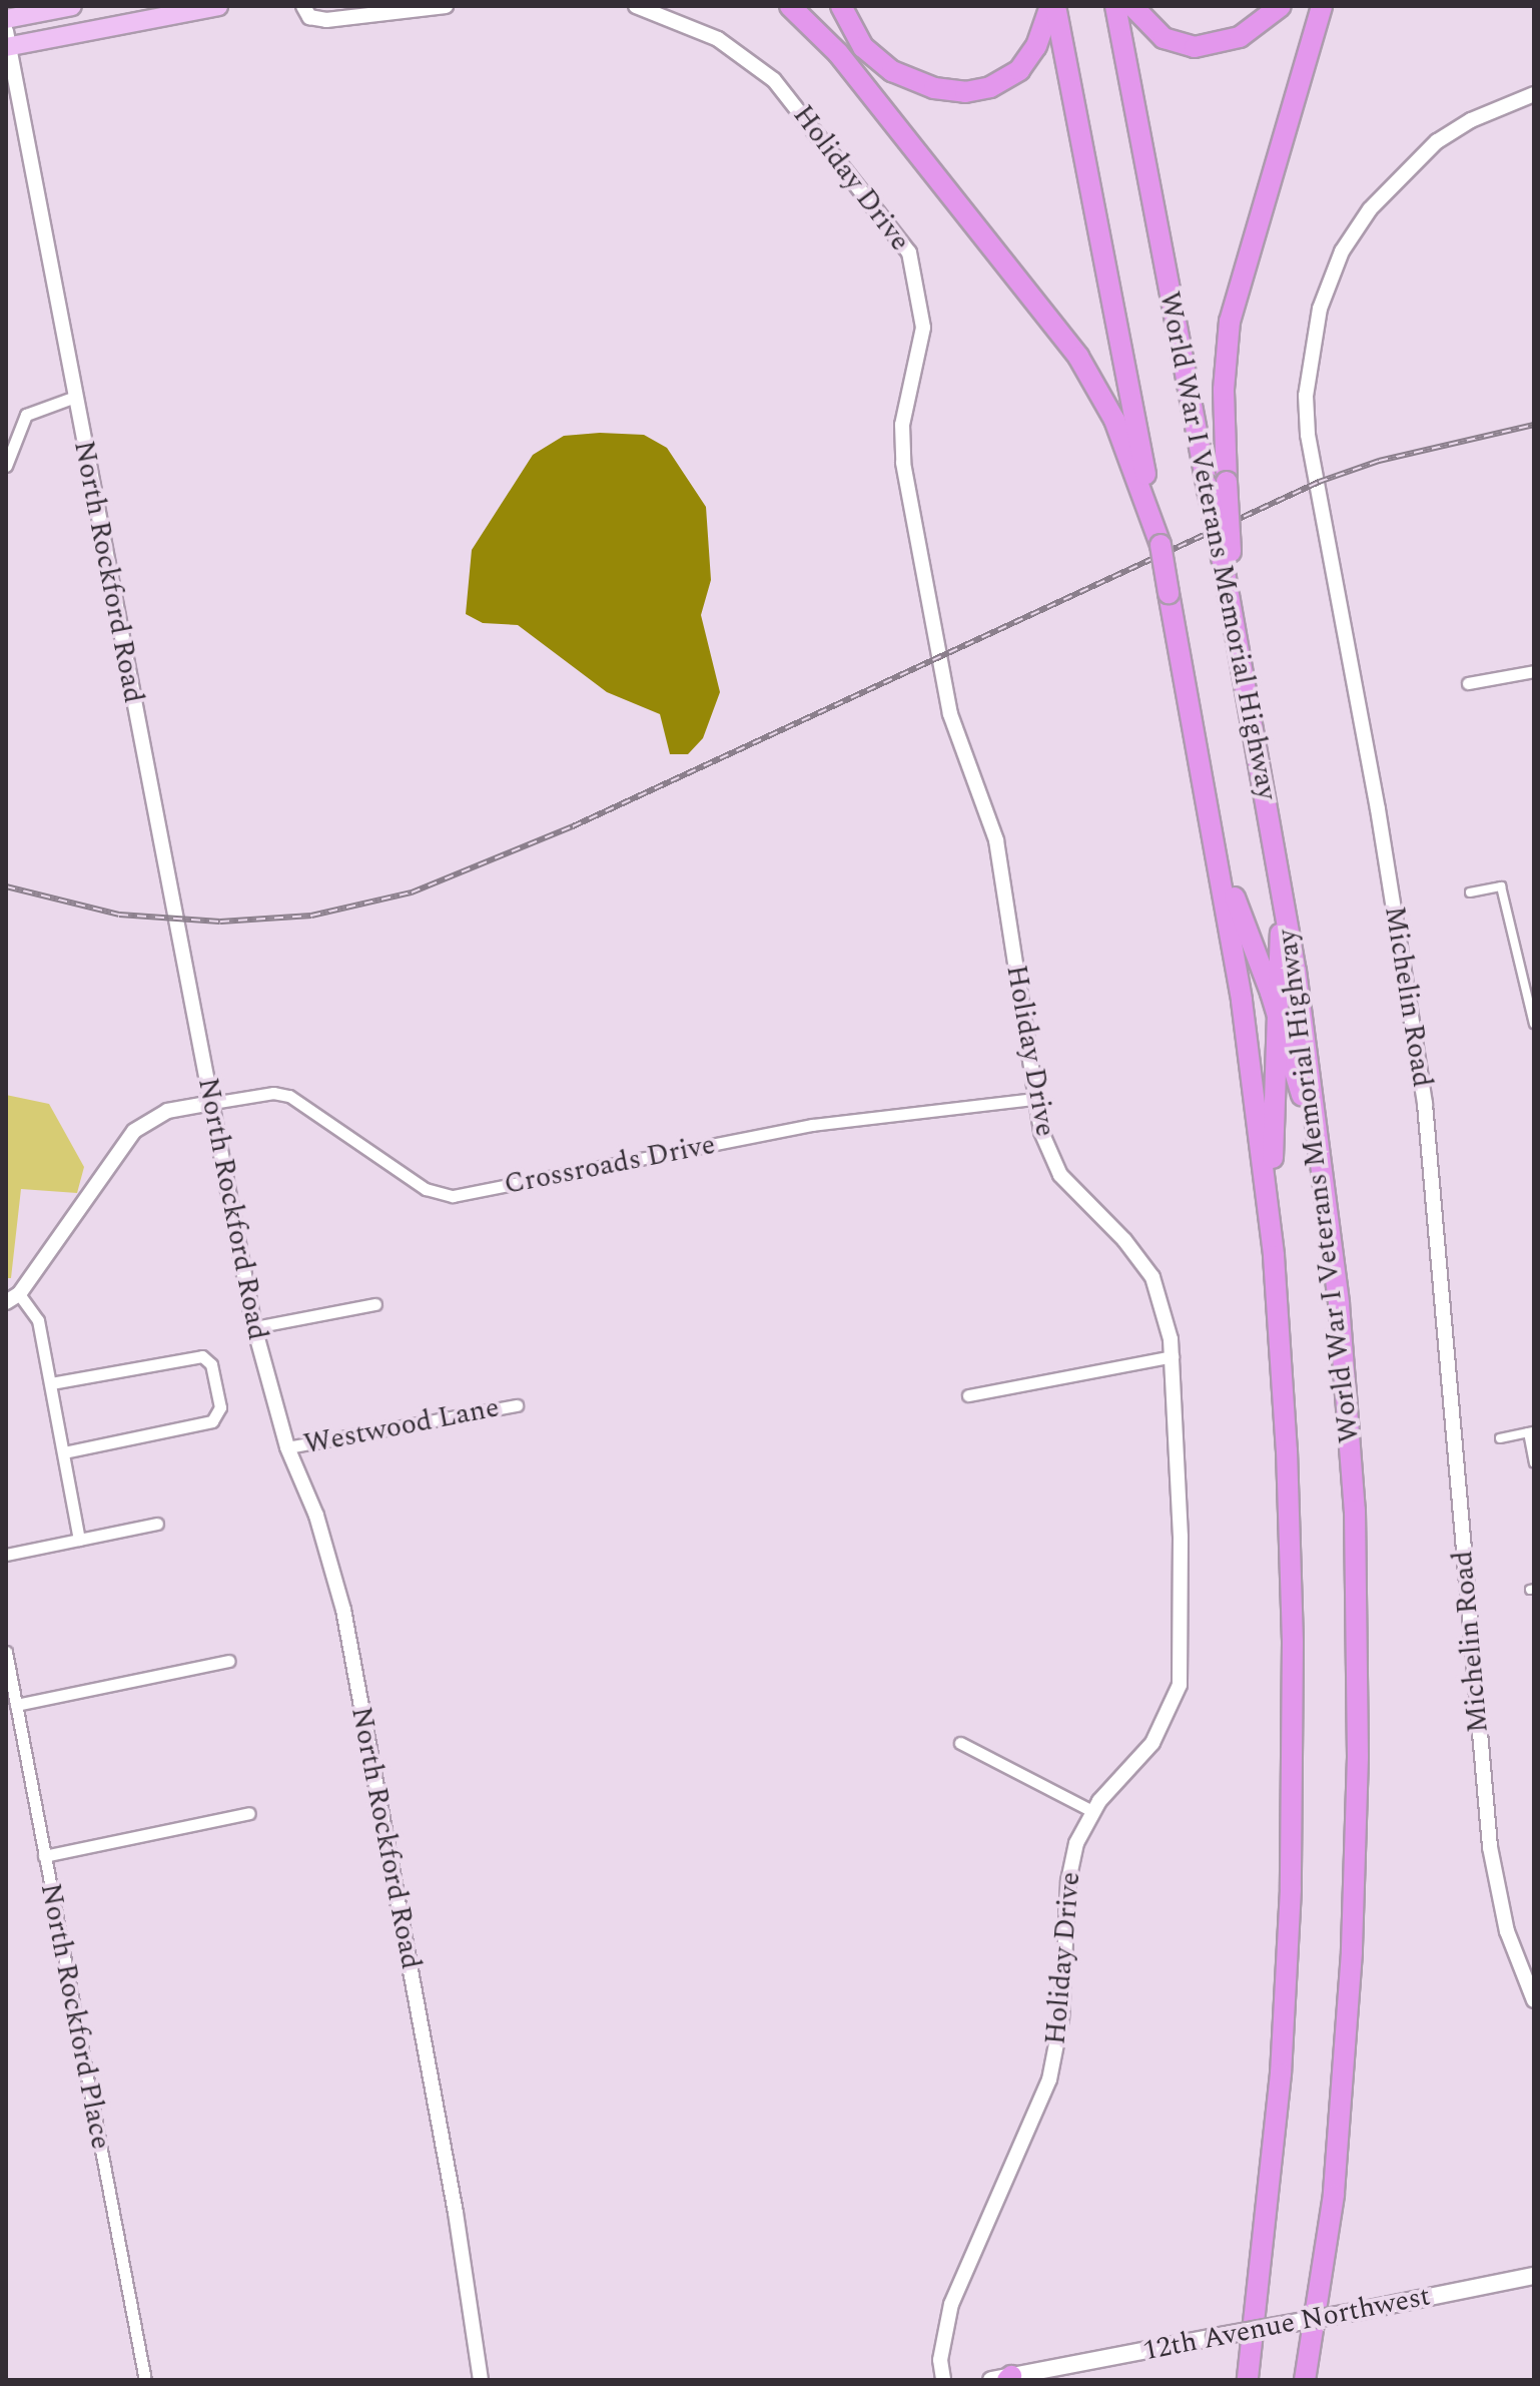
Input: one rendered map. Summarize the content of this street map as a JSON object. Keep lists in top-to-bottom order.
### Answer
{
  "streets": {
    "highway": ["World War I Veterans Memorial Highway"],
    "main road": ["12th Avenue Northwest"],
    "street": [
      "Holiday Drive",
      "North Rockford Road",
      "Michelin Road",
      "Crossroads Drive",
      "Westwood Lane",
      "North Rockford Place"
    ]
  },
  "crossings": [
    ["Holiday Drive", "Crossroads Drive"],
    ["North Rockford Road", "Crossroads Drive"],
    ["North Rockford Road", "Westwood Lane"]
  ]
}
